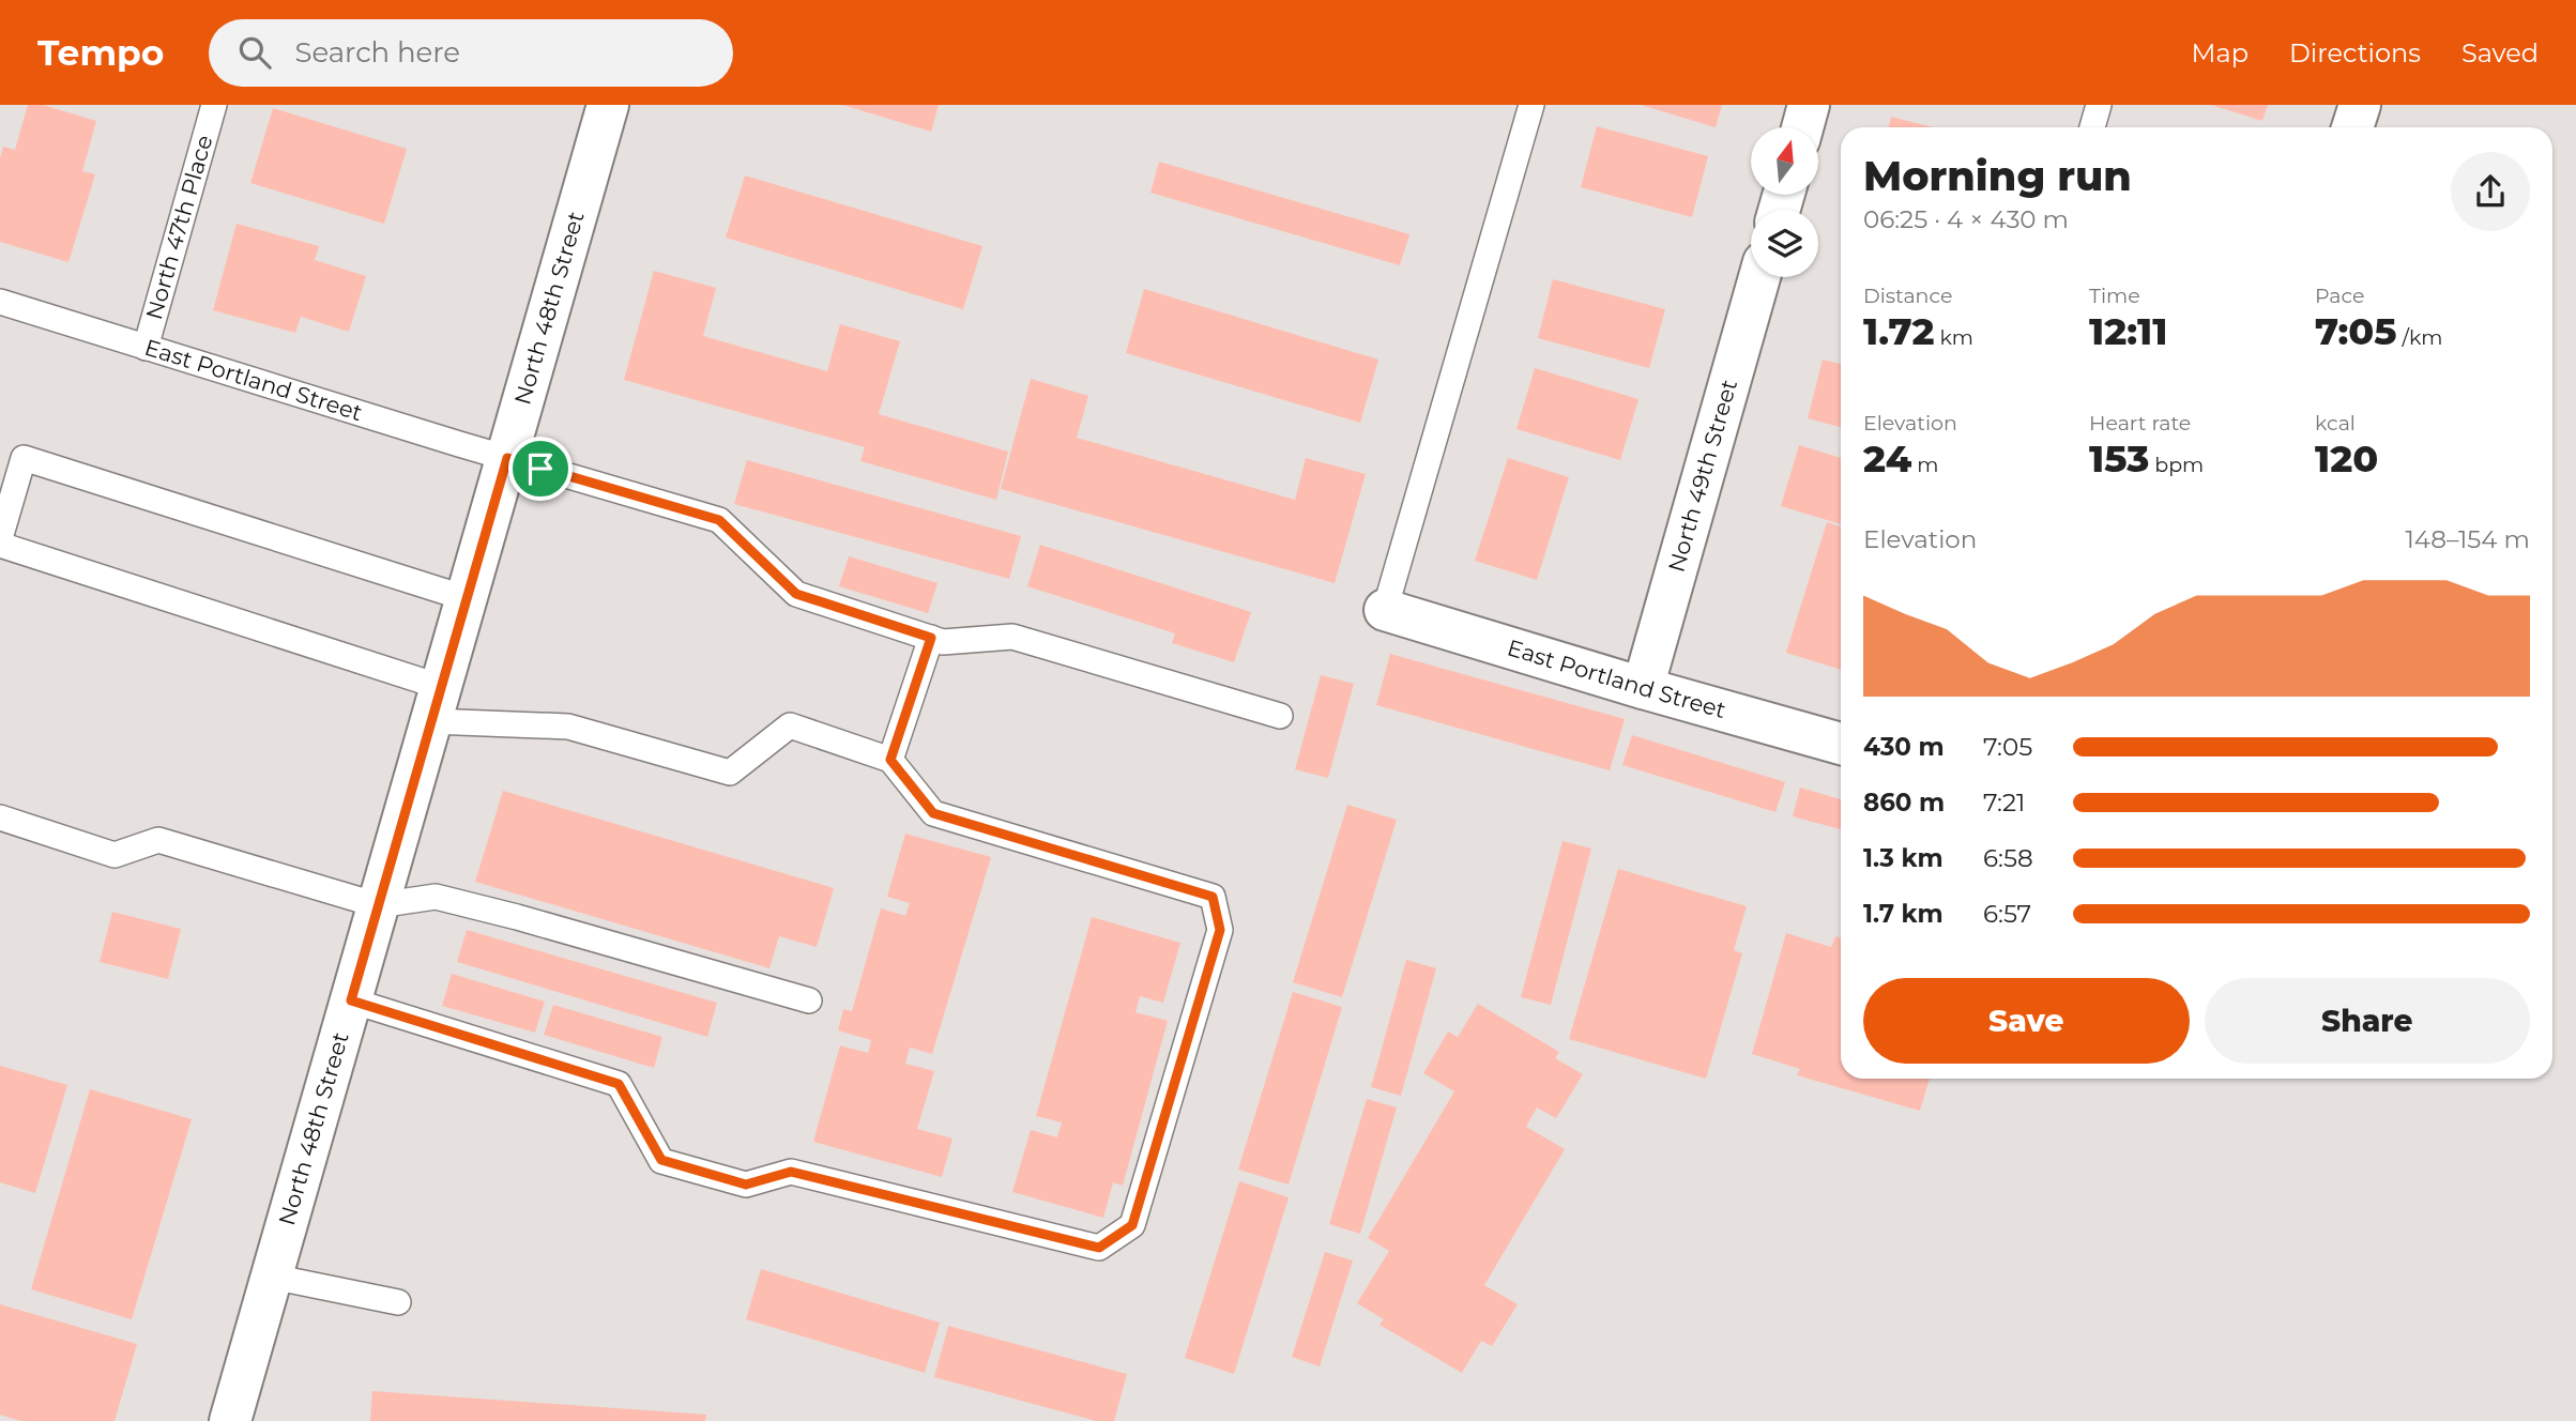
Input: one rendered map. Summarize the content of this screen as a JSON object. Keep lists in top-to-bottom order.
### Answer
{
  "streets": {
    "street": ["North 48th Street", "East Portland Street", "North 49th Street"],
    "lane": ["North 47th Place"]
  },
  "crossings": [
    ["North 47th Place", "East Portland Street"],
    ["North 48th Street", "East Portland Street"],
    ["East Portland Street", "North 49th Street"]
  ],
  "north": "top",
  "page": {
    "header": "Tempo",
    "search": "Search here",
    "nav": ["Map", "Directions", "Saved"],
    "heading": ["Morning run", "06:25 · 4 × 430 m"],
    "stats": [
      ["Distance", "1.72 km"],
      ["Time", "12:11"],
      ["Pace", "7:05 /km"],
      ["Elevation", "24 m"],
      ["Heart rate", "153 bpm"],
      ["kcal", "120"]
    ],
    "chart": ["Elevation", "148–154 m"],
    "list": [
      {
        "name": "430 m",
        "note": "7:05"
      },
      {
        "name": "860 m",
        "note": "7:21"
      },
      {
        "name": "1.3 km",
        "note": "6:58"
      },
      {
        "name": "1.7 km",
        "note": "6:57"
      }
    ],
    "buttons": ["Save", "Share"]
  }
}
